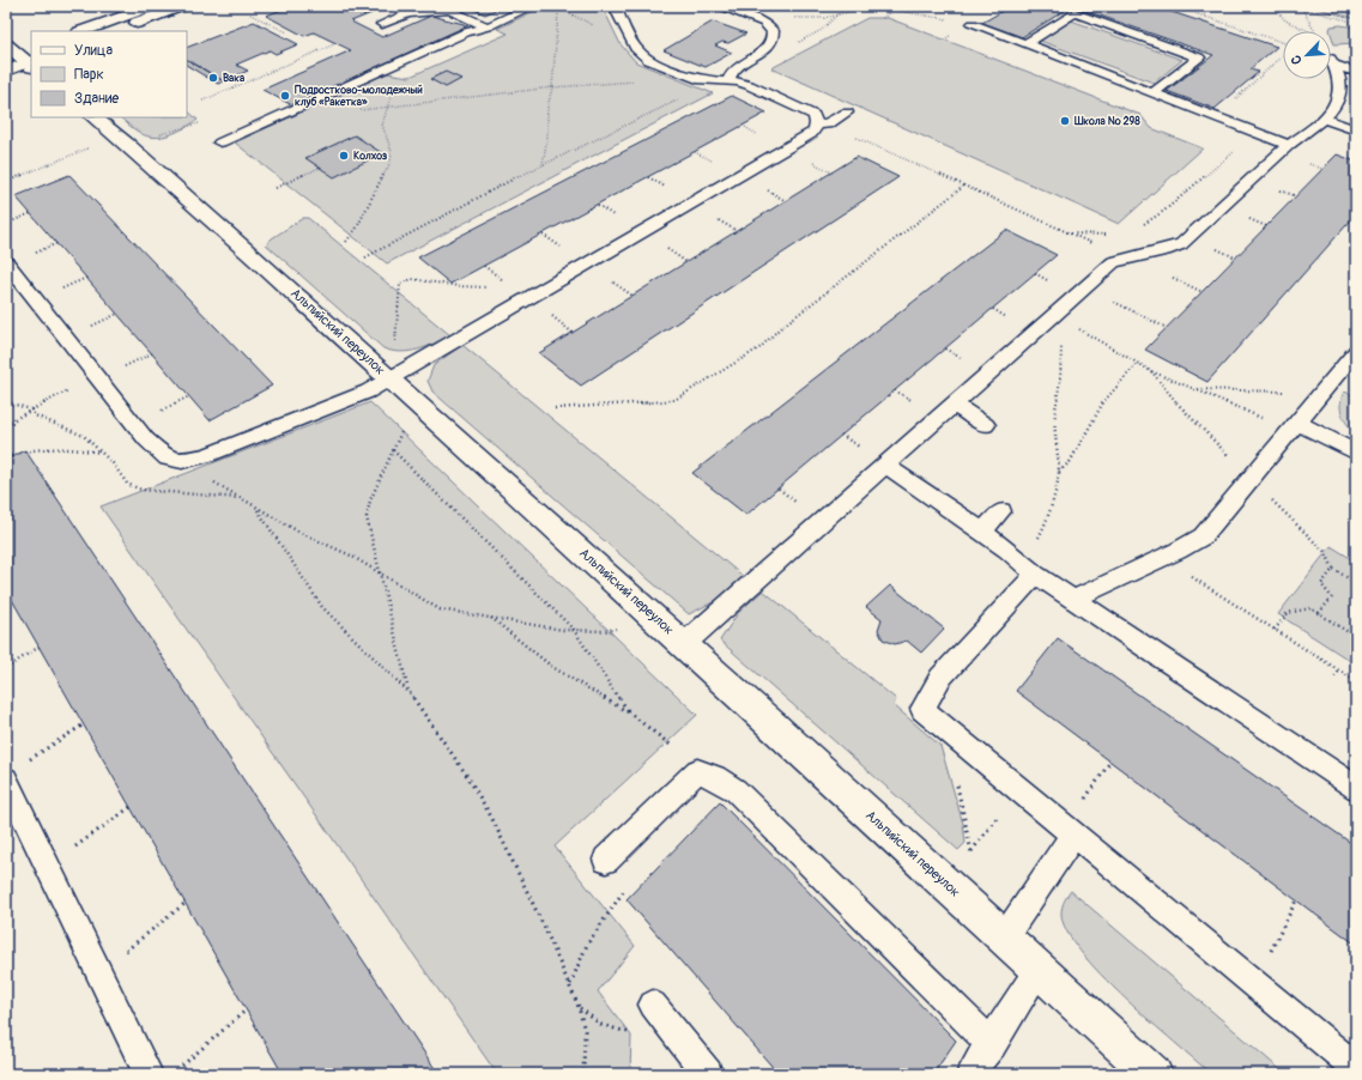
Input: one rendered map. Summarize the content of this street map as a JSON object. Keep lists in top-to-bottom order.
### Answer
{
  "streets": {
    "street": ["Альпийский переулок"]
  },
  "places": [
    "Вака",
    "Подростково-молодежный клуб «Ракетка»",
    "Школа № 298",
    "Колхоз"
  ],
  "legend": ["Улица", "Парк", "Здание"],
  "north": "bottom left"
}
